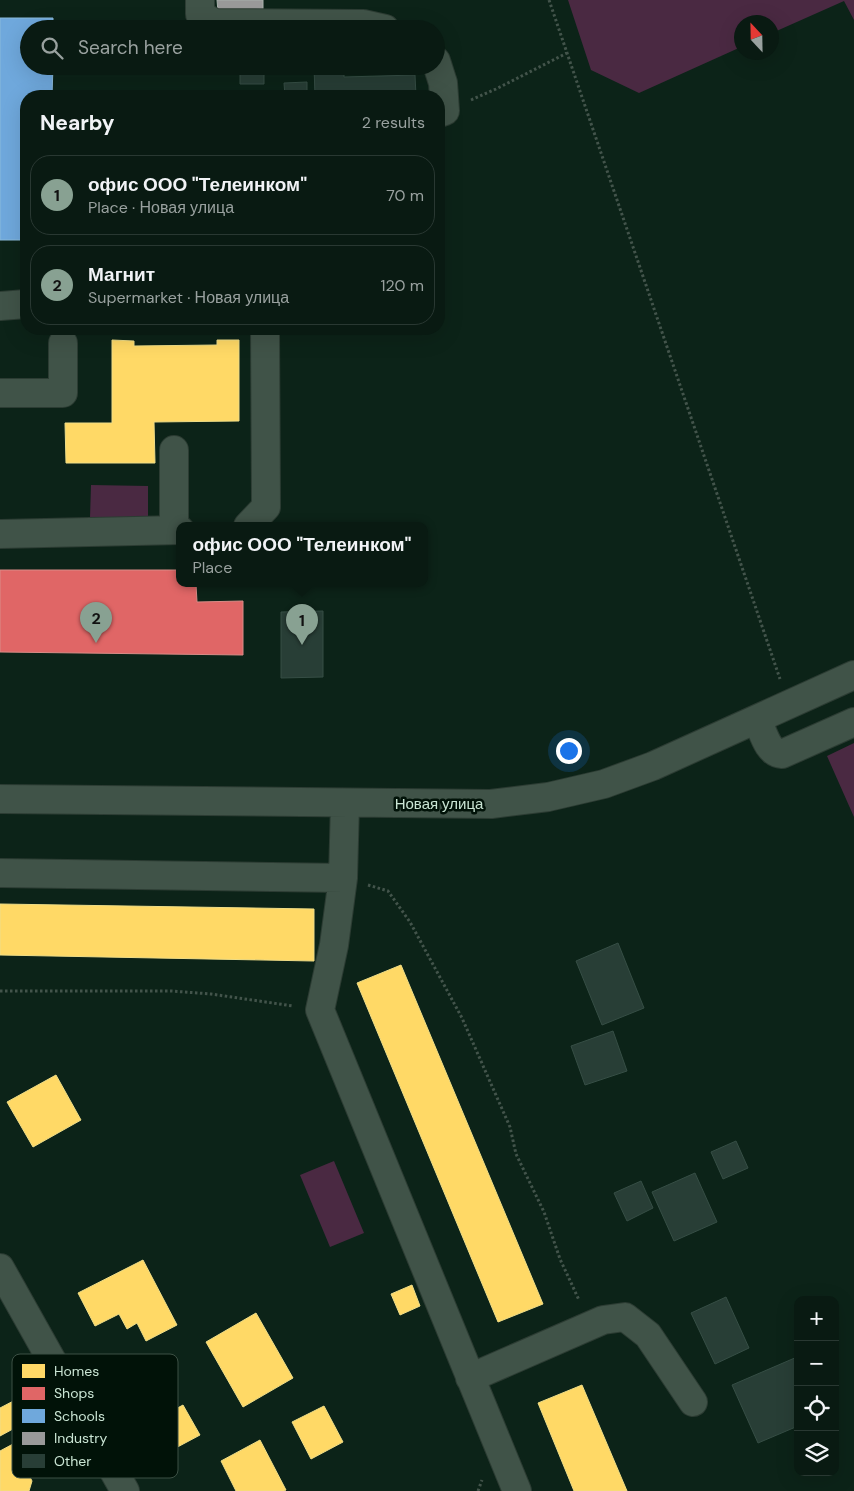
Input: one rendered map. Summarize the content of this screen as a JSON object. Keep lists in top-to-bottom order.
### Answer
{
  "streets": {
    "street": ["Новая улица"]
  },
  "legend": [
    "Homes",
    "Shops",
    "Schools",
    "Industry",
    "Other"
  ],
  "north": "top",
  "page": {
    "search": "Search here",
    "heading": ["Nearby", "2 results"],
    "list": [
      {
        "mark": "1",
        "name": "офис ООО \"Телеинком\"",
        "note": "Place · Новая улица",
        "value": "70 m"
      },
      {
        "mark": "2",
        "name": "Магнит",
        "note": "Supermarket · Новая улица",
        "value": "120 m"
      }
    ],
    "popup": ["офис ООО \"Телеинком\"", "Place"],
    "pins": ["2", "1"],
    "map_buttons": ["+", "−"]
  }
}
